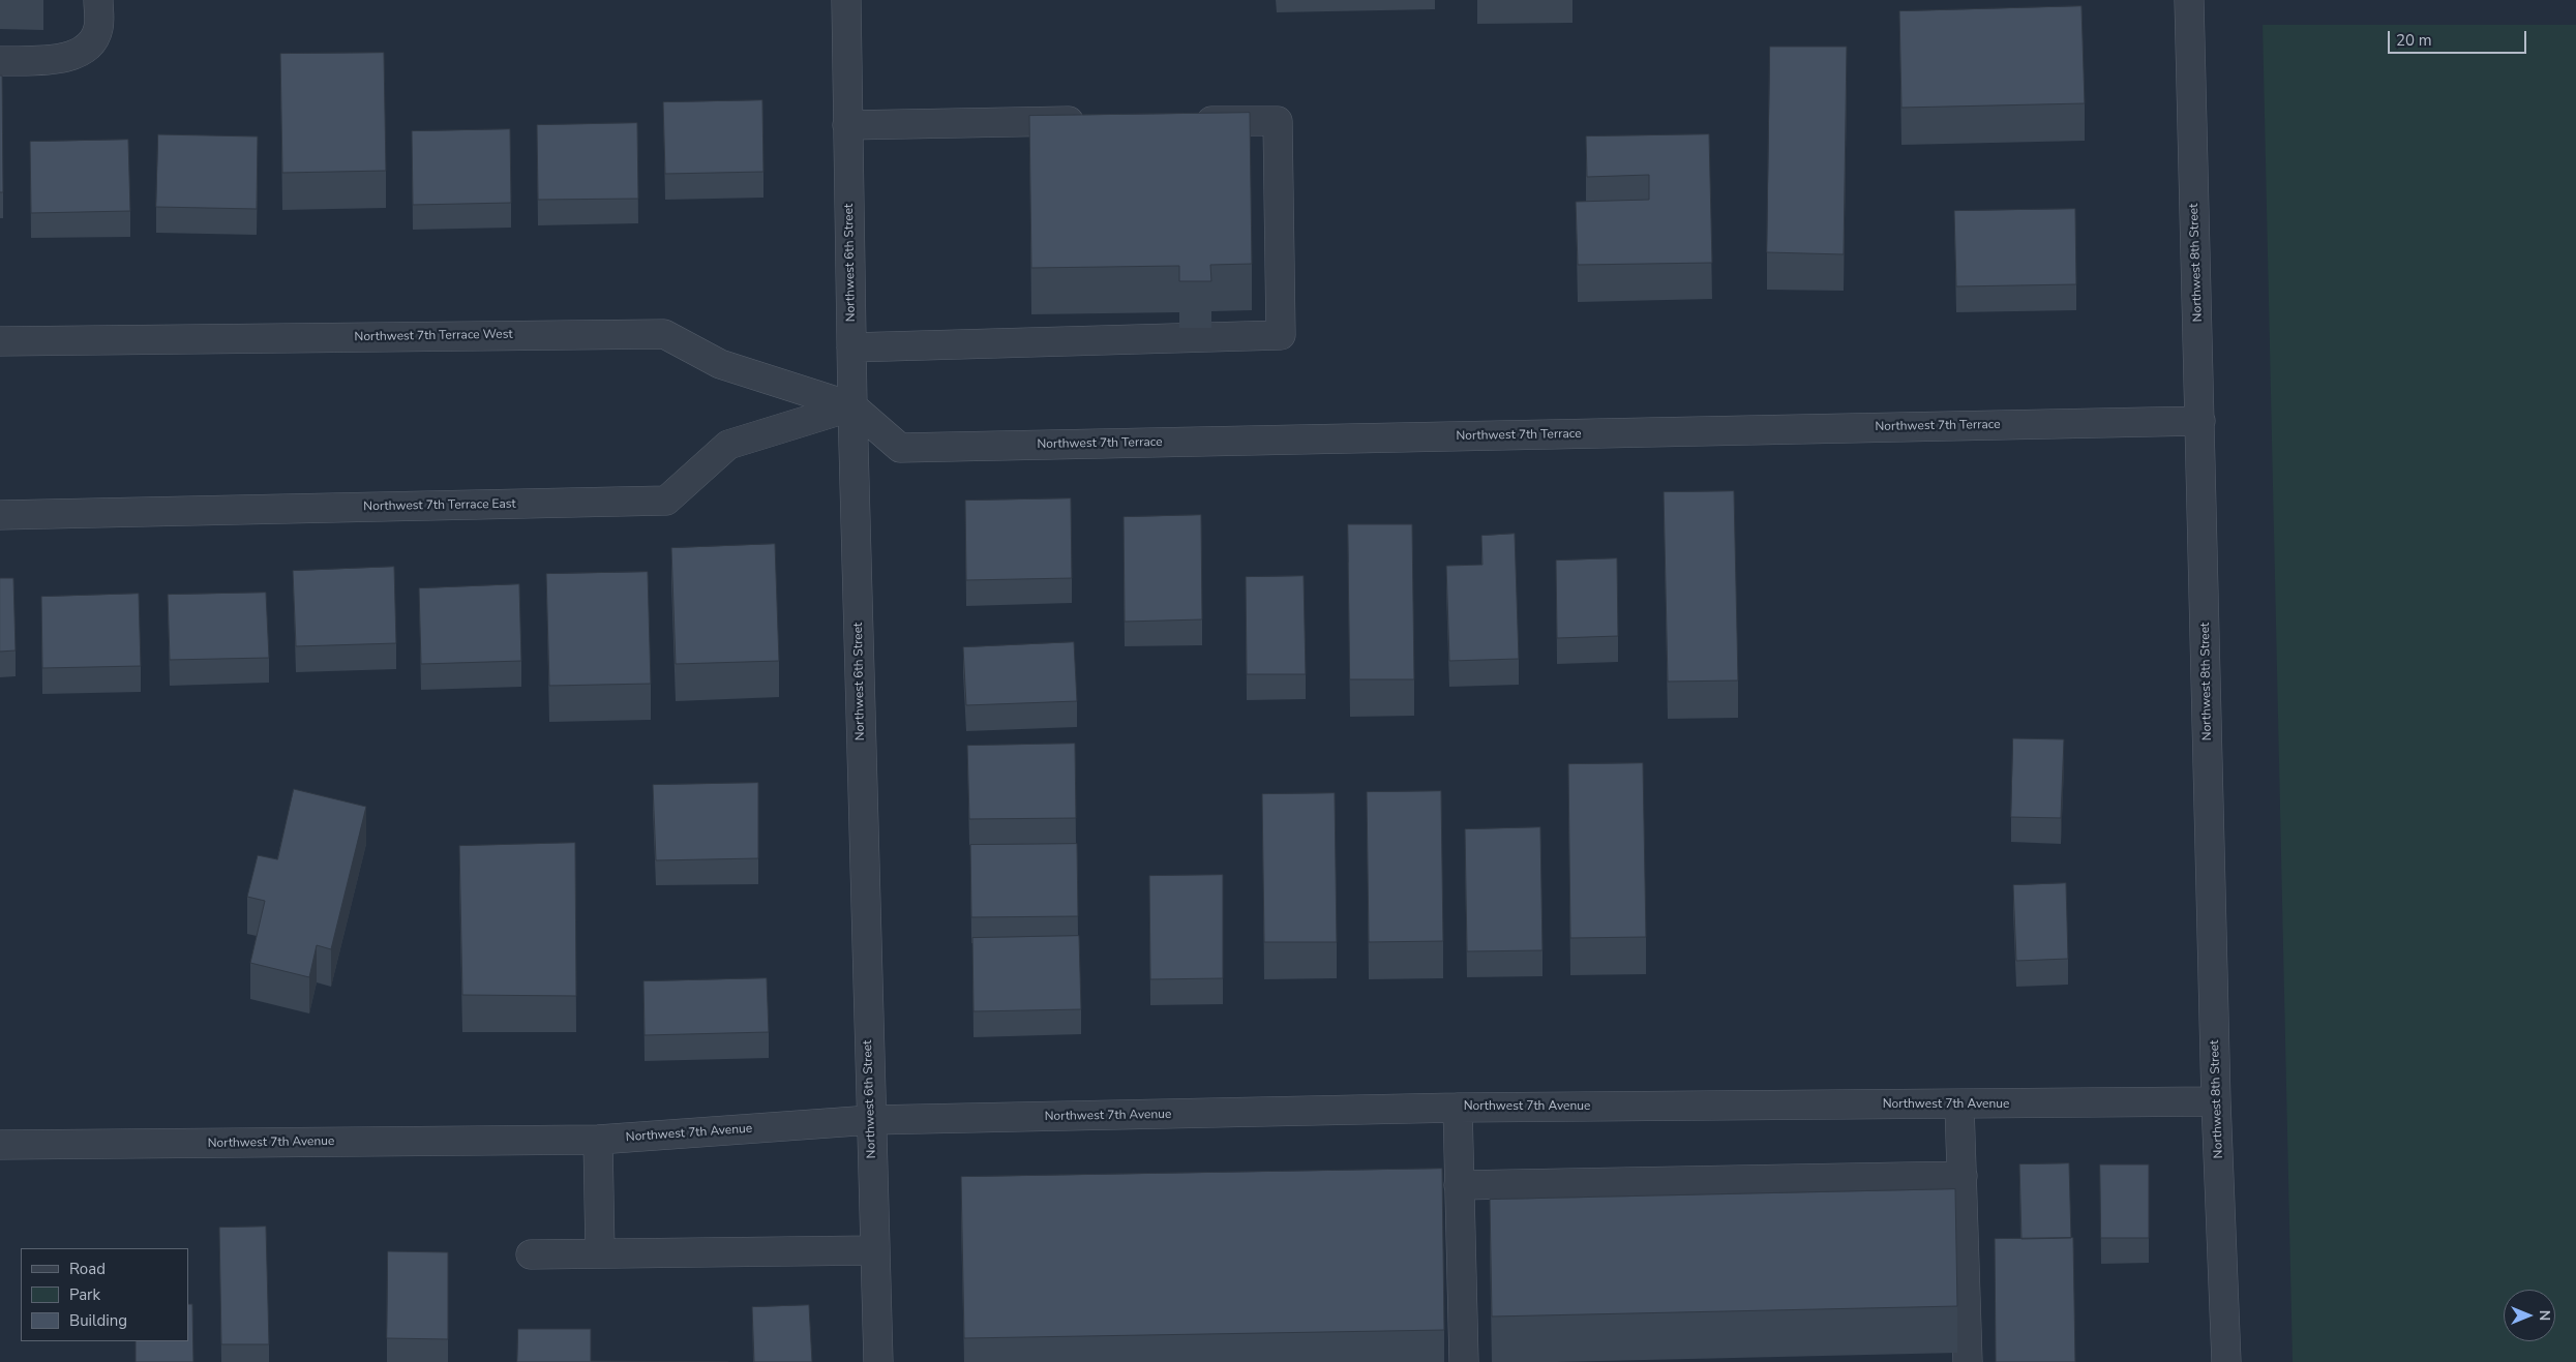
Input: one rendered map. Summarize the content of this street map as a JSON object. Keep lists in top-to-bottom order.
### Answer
{
  "streets": {
    "street": [
      "Northwest 6th Street",
      "Northwest 8th Street",
      "Northwest 7th Terrace West",
      "Northwest 7th Terrace",
      "Northwest 7th Terrace East",
      "Northwest 7th Avenue"
    ]
  },
  "crossings": [
    ["Northwest 6th Street", "Northwest 7th Terrace West"],
    ["Northwest 6th Street", "Northwest 7th Terrace"],
    ["Northwest 6th Street", "Northwest 7th Terrace East"],
    ["Northwest 6th Street", "Northwest 7th Avenue"],
    ["Northwest 8th Street", "Northwest 7th Terrace"],
    ["Northwest 8th Street", "Northwest 7th Avenue"],
    ["Northwest 7th Terrace West", "Northwest 7th Terrace"],
    ["Northwest 7th Terrace West", "Northwest 7th Terrace East"],
    ["Northwest 7th Terrace", "Northwest 7th Terrace East"]
  ],
  "legend": ["Road", "Park", "Building"],
  "scale_bar": "20 m",
  "north": "right"
}
